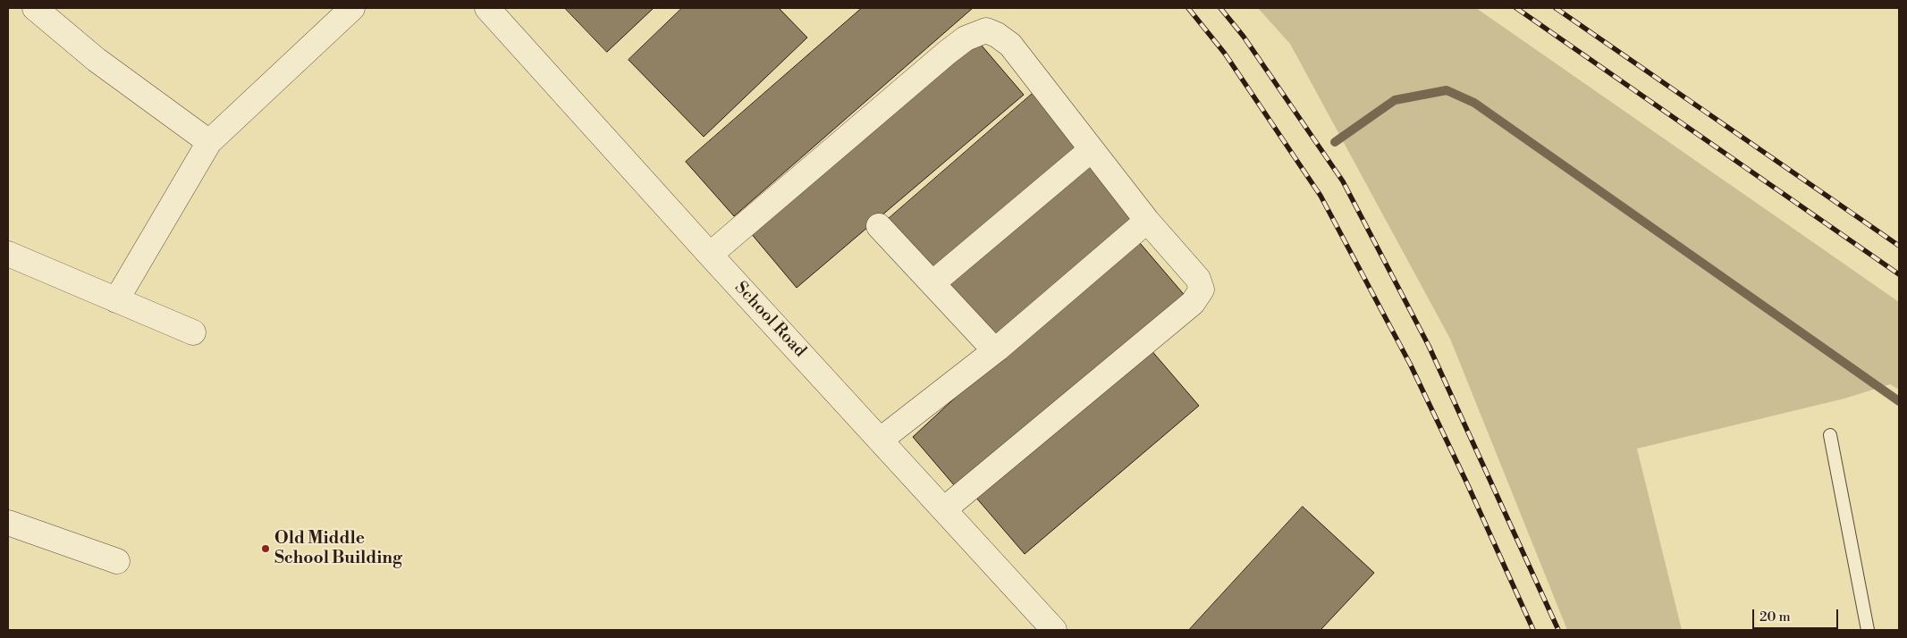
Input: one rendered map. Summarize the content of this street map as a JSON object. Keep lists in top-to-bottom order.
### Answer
{
  "streets": {
    "street": ["School Road"]
  },
  "places": ["Old Middle School Building"],
  "scale_bar": "20 m"
}
